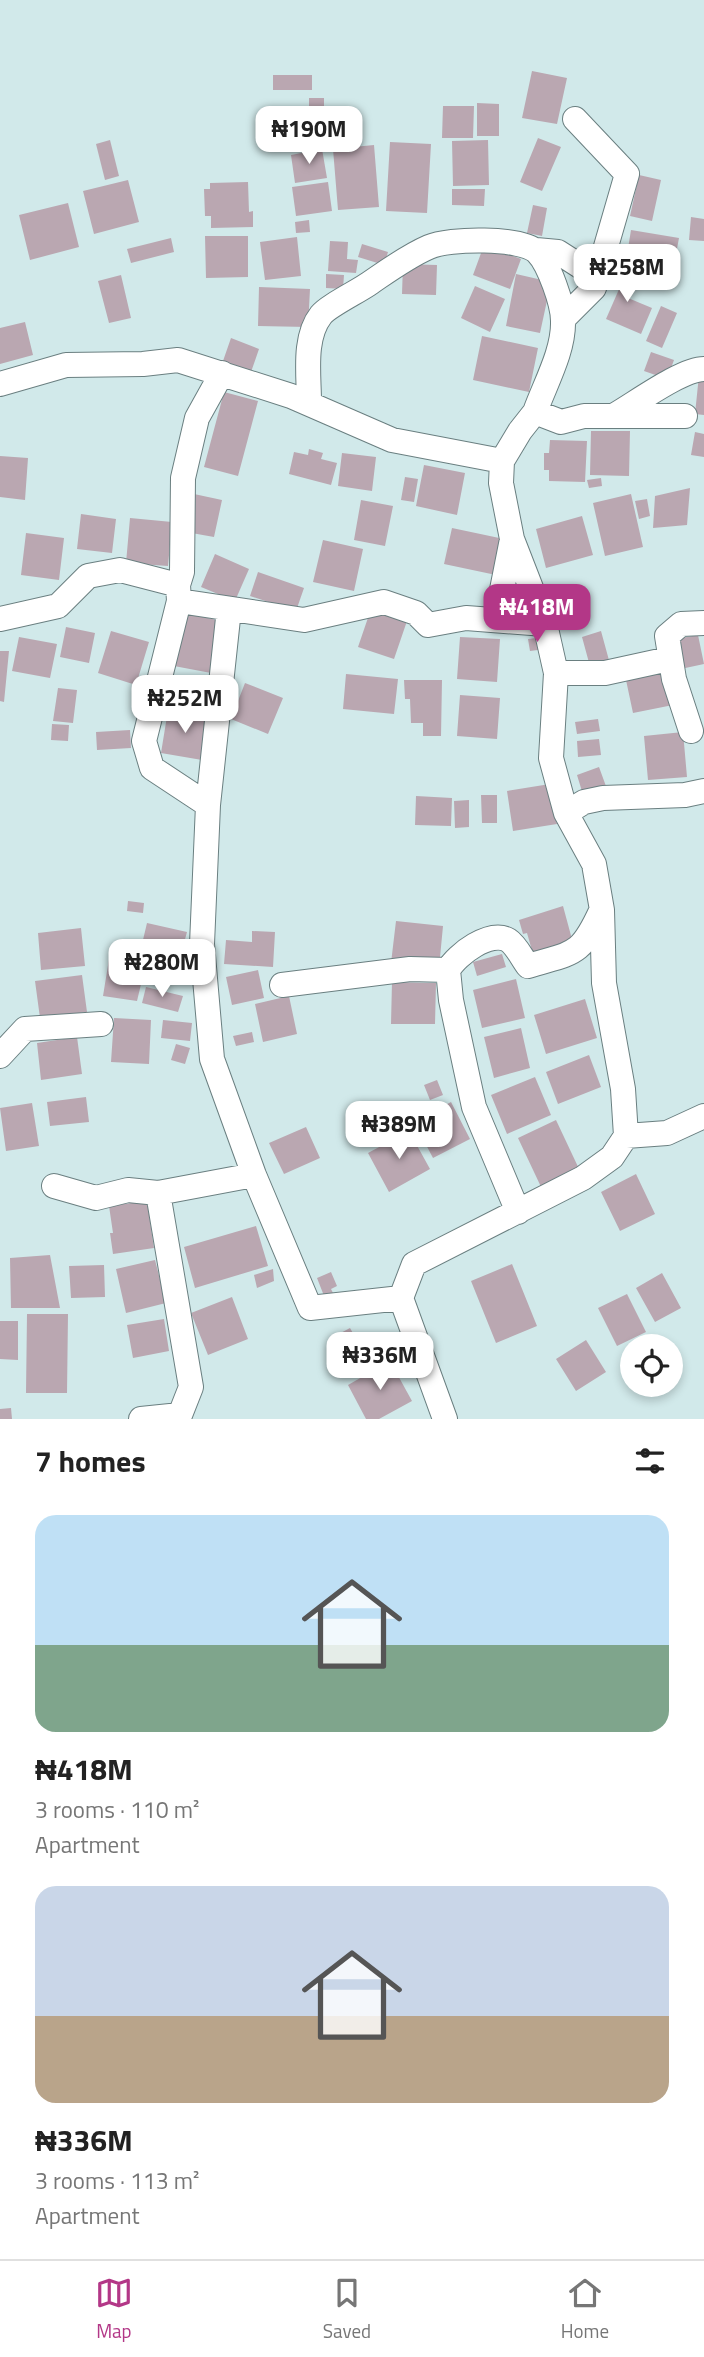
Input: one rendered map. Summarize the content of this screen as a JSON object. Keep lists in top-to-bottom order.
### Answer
{
  "page": {
    "price": [
      "₦190M",
      "₦258M",
      "₦418M",
      "₦252M",
      "₦280M",
      "₦389M",
      "₦336M"
    ],
    "heading": "7 homes",
    "list": [
      {
        "name": "₦418M",
        "note": "3 rooms · 110 m² · Apartment"
      },
      {
        "name": "₦336M",
        "note": "3 rooms · 113 m² · Apartment"
      }
    ],
    "tabs": ["Map", "Saved", "Home"]
  }
}
